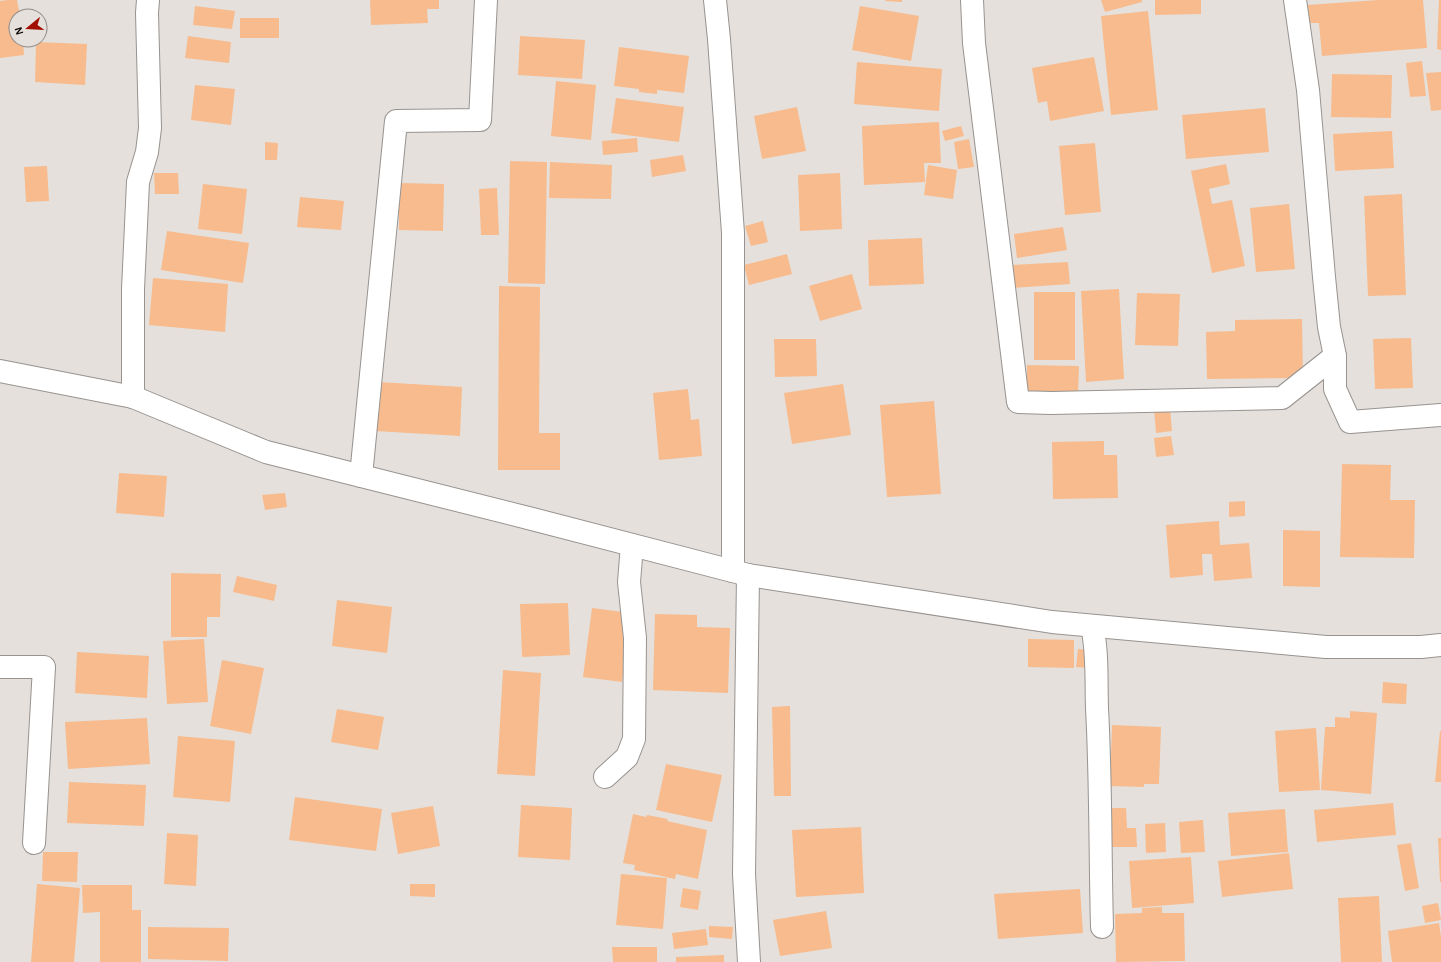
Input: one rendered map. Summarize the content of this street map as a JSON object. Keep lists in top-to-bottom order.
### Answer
{
  "north": "left"
}
